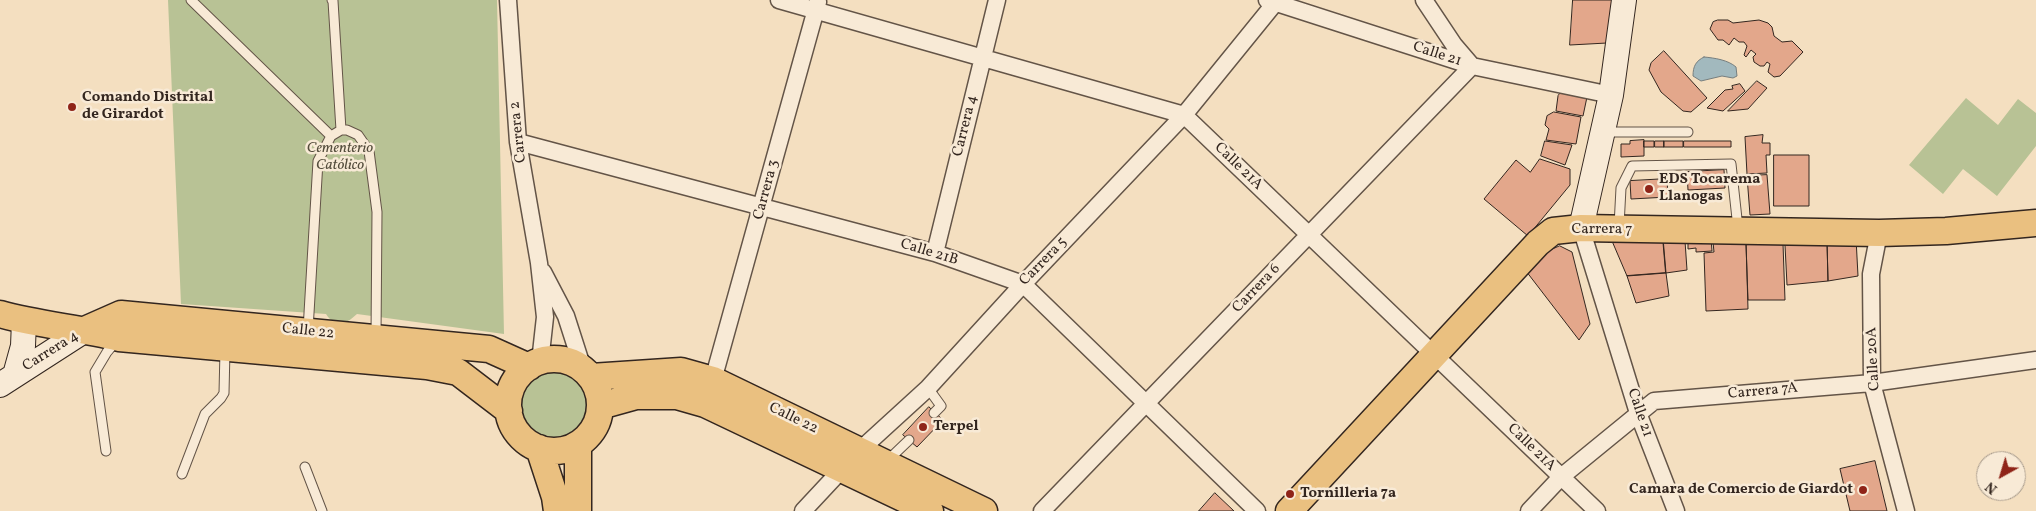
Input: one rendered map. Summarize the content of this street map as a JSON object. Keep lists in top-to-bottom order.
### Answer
{
  "streets": {
    "main road": ["Carrera 7", "Calle 22"],
    "street": [
      "Calle 21",
      "Carrera 4",
      "Carrera 2",
      "Calle 21A",
      "Carrera 3",
      "Calle 21B",
      "Carrera 5",
      "Carrera 6",
      "Calle 20A",
      "Carrera 7A"
    ]
  },
  "crossings": [
    ["Calle 21", "Carrera 7"],
    ["Calle 21", "Carrera 5"],
    ["Calle 21", "Carrera 6"],
    ["Calle 21", "Carrera 7A"],
    ["Carrera 4", "Calle 21A"],
    ["Carrera 4", "Calle 21B"],
    ["Carrera 4", "Calle 22"],
    ["Carrera 2", "Calle 21B"],
    ["Carrera 2", "Calle 22"],
    ["Calle 21A", "Carrera 3"],
    ["Calle 21A", "Carrera 7"],
    ["Calle 21A", "Carrera 5"],
    ["Calle 21A", "Carrera 6"],
    ["Calle 21A", "Carrera 7A"],
    ["Carrera 3", "Calle 21B"],
    ["Carrera 3", "Calle 22"],
    ["Carrera 7", "Calle 20A"],
    ["Calle 21B", "Carrera 5"],
    ["Calle 21B", "Carrera 6"],
    ["Carrera 5", "Calle 22"],
    ["Calle 20A", "Carrera 7A"]
  ],
  "parks": ["Cementerio Católico"],
  "places": [
    "Comando Distrital de Girardot",
    "EDS Tocarema Llanogas",
    "Terpel",
    "Camara de Comercio de Giardot",
    "Tornilleria 7a"
  ],
  "north": "bottom left"
}
